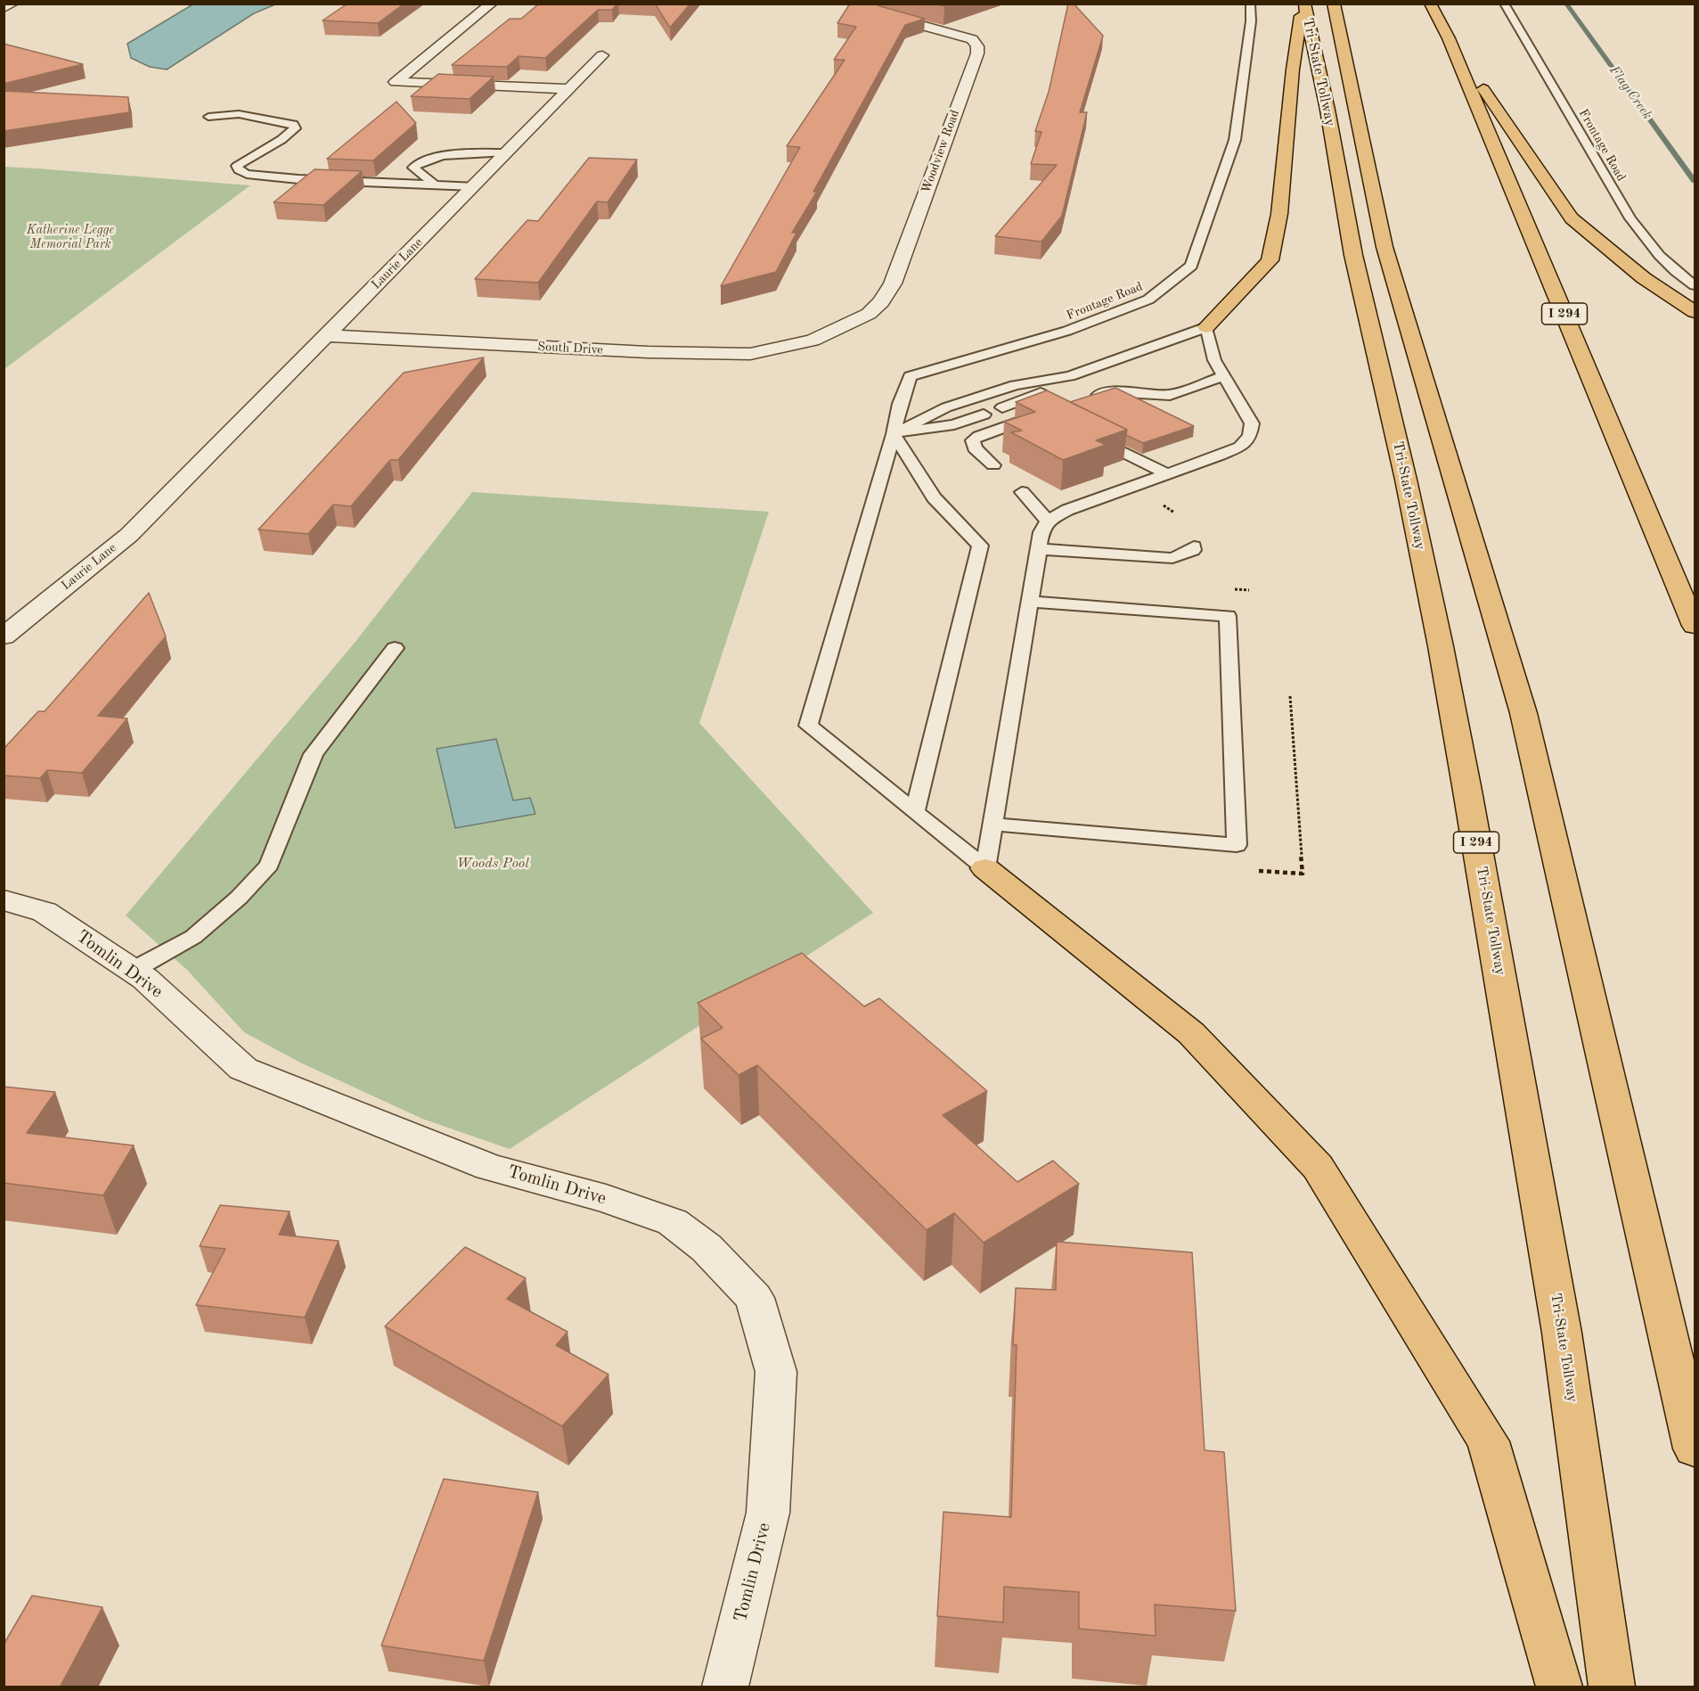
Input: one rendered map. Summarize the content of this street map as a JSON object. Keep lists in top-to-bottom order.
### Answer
{
  "streets": {
    "highway": ["Tri-State Tollway", "I 294"],
    "street": [
      "Woodview Road",
      "Laurie Lane",
      "South Drive",
      "Tomlin Drive"
    ],
    "lane": ["Frontage Road"]
  },
  "crossings": [
    ["Woodview Road", "South Drive"],
    ["Laurie Lane", "South Drive"]
  ],
  "water": ["Flag Creek"],
  "parks": ["Katherine Legge Memorial Park", "Woods Pool"]
}
